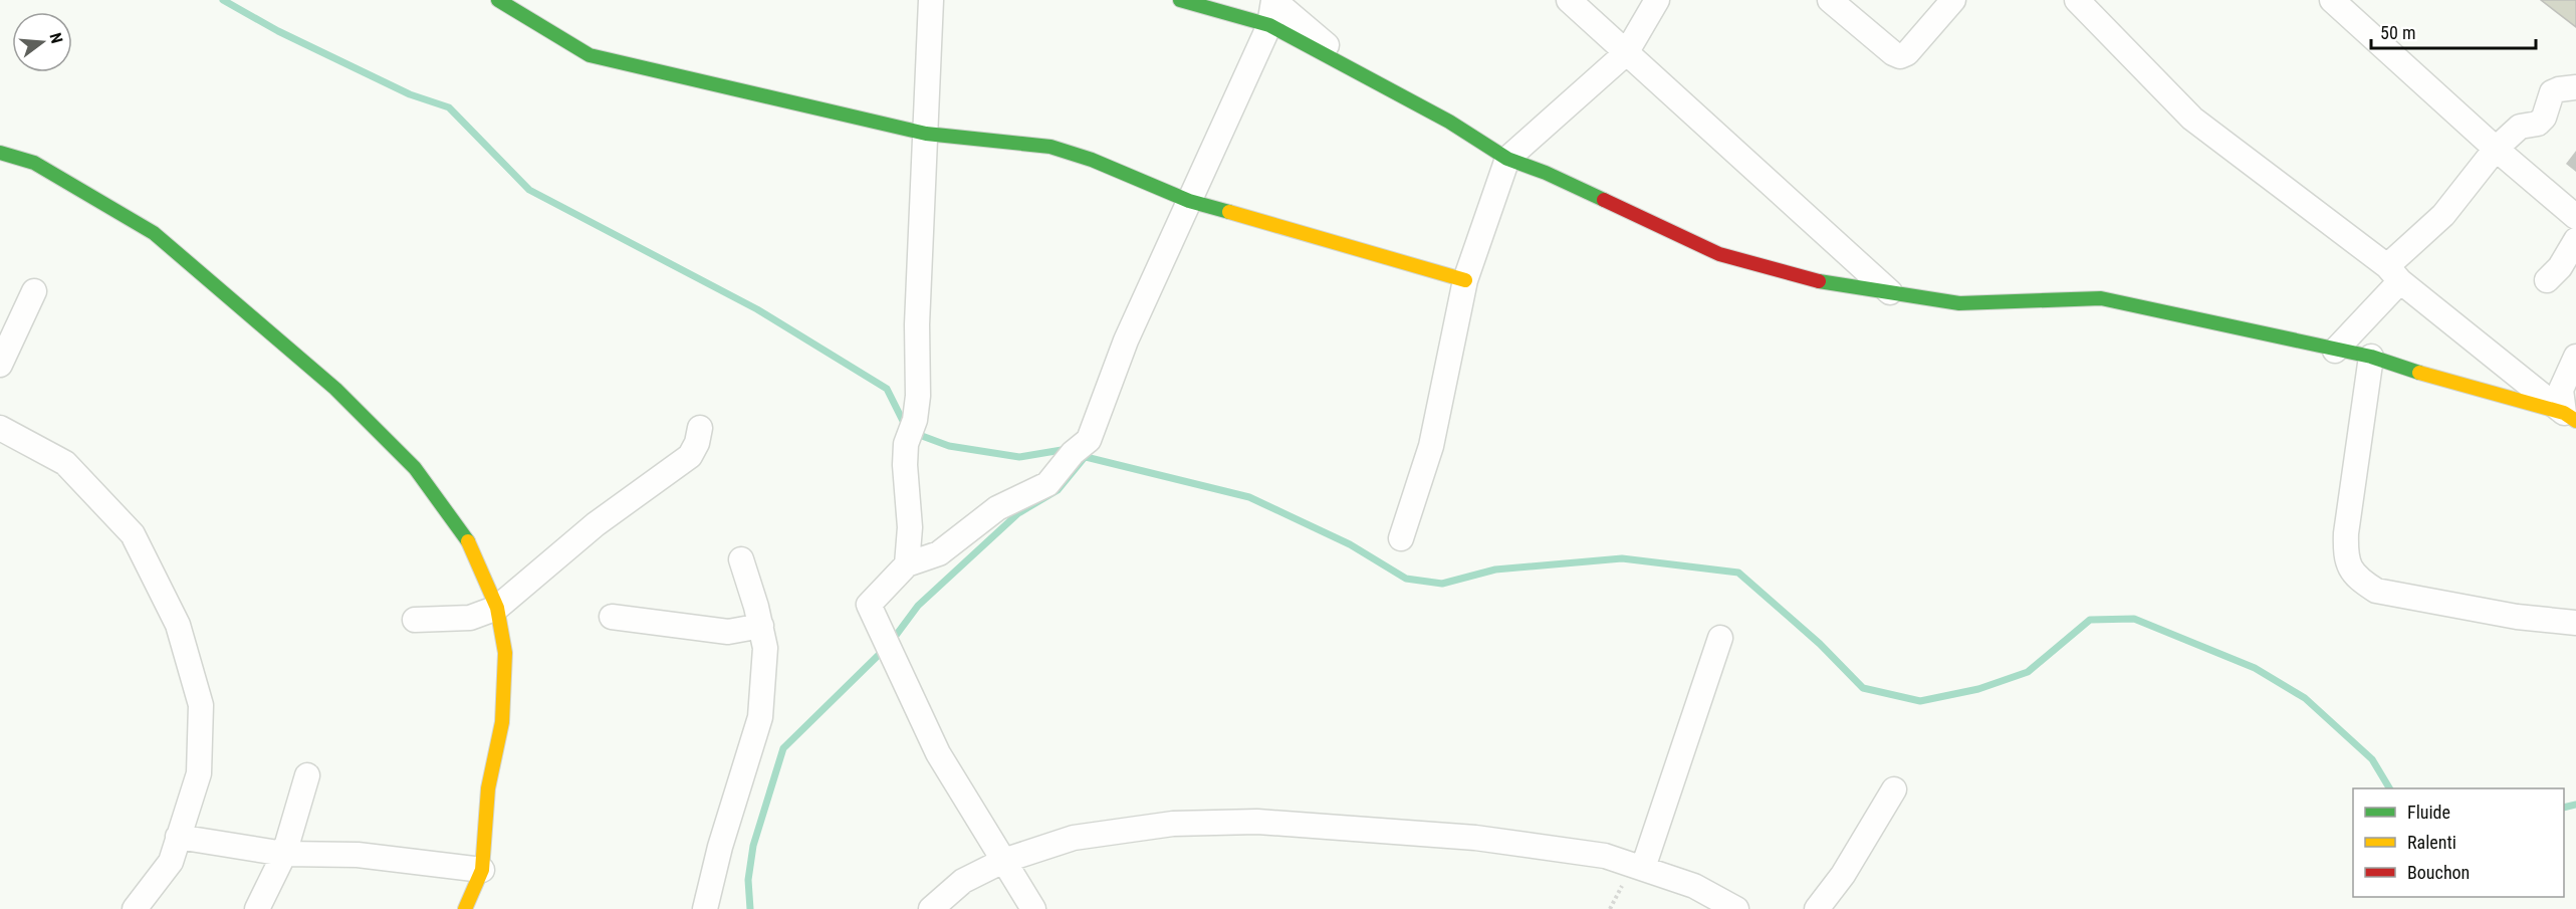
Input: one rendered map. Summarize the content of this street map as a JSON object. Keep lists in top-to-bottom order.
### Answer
{
  "legend": ["Fluide", "Ralenti", "Bouchon"],
  "scale_bar": "50 m",
  "north": "right"
}
